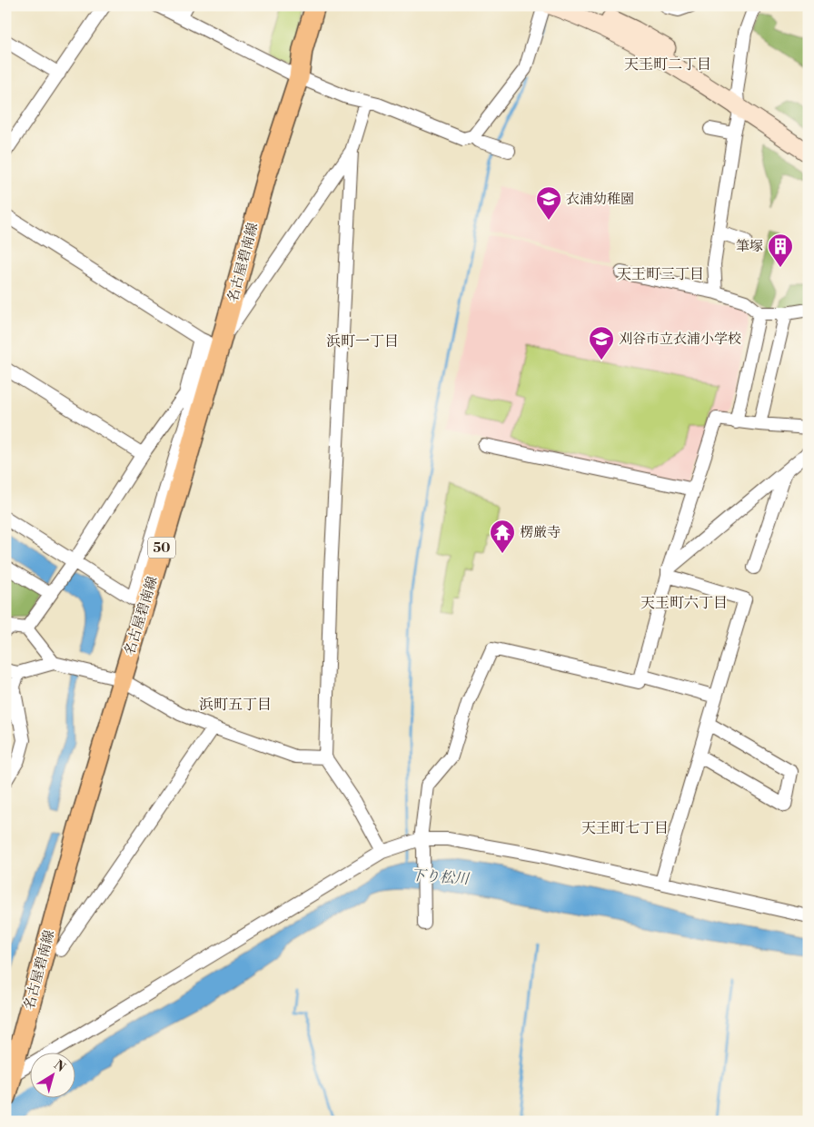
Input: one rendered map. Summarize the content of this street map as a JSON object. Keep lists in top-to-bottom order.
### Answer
{
  "streets": {
    "main road": ["名古屋碧南線", "50"]
  },
  "districts": [
    "天王町二丁目",
    "天王町三丁目",
    "浜町一丁目",
    "天王町六丁目",
    "浜町五丁目",
    "天王町七丁目"
  ],
  "water": ["下り松川"],
  "places": {
    "school or university": ["衣浦幼稚園", "刈谷市立衣浦小学校"],
    "building": ["筆塚"],
    "temple": ["楞厳寺"]
  },
  "north": "top right"
}
